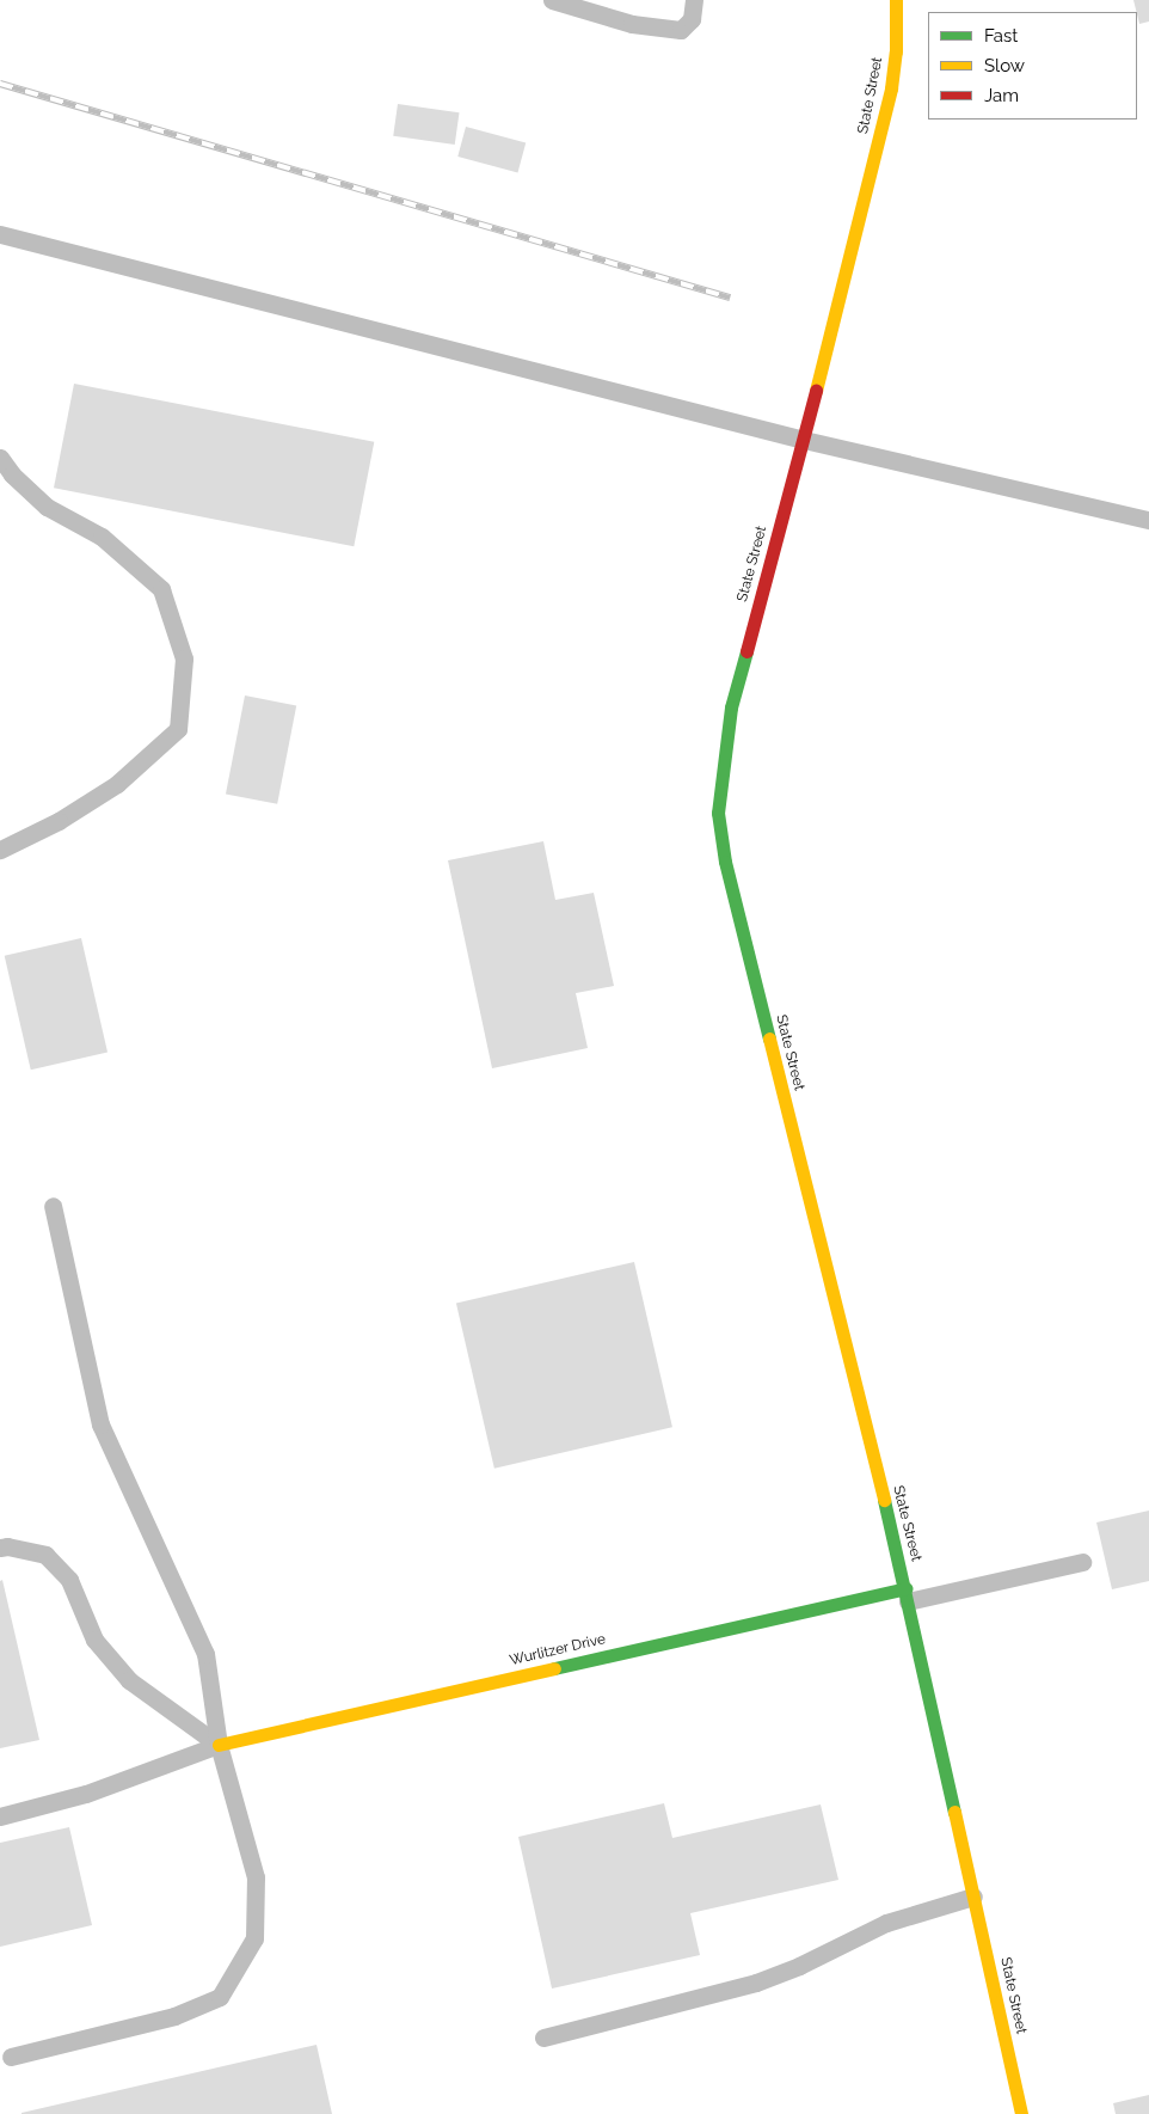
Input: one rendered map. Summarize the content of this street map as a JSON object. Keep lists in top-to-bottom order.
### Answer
{
  "streets": {
    "street": ["State Street", "Wurlitzer Drive"]
  },
  "crossings": [
    ["State Street", "Wurlitzer Drive"]
  ],
  "legend": ["Fast", "Slow", "Jam"]
}
